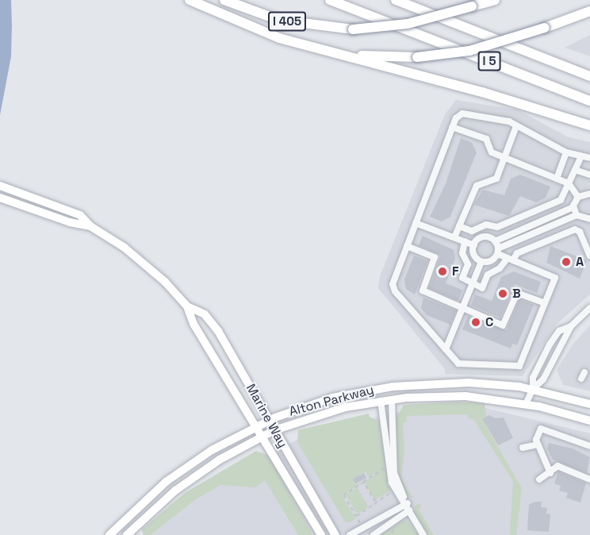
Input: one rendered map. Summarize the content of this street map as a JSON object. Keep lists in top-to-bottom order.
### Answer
{
  "streets": {
    "highway": ["I 405", "I 5"],
    "main road": ["Alton Parkway", "Marine Way"]
  },
  "crossings": [
    ["Alton Parkway", "Marine Way"]
  ],
  "places": [
    "A",
    "F",
    "B",
    "C"
  ]
}
